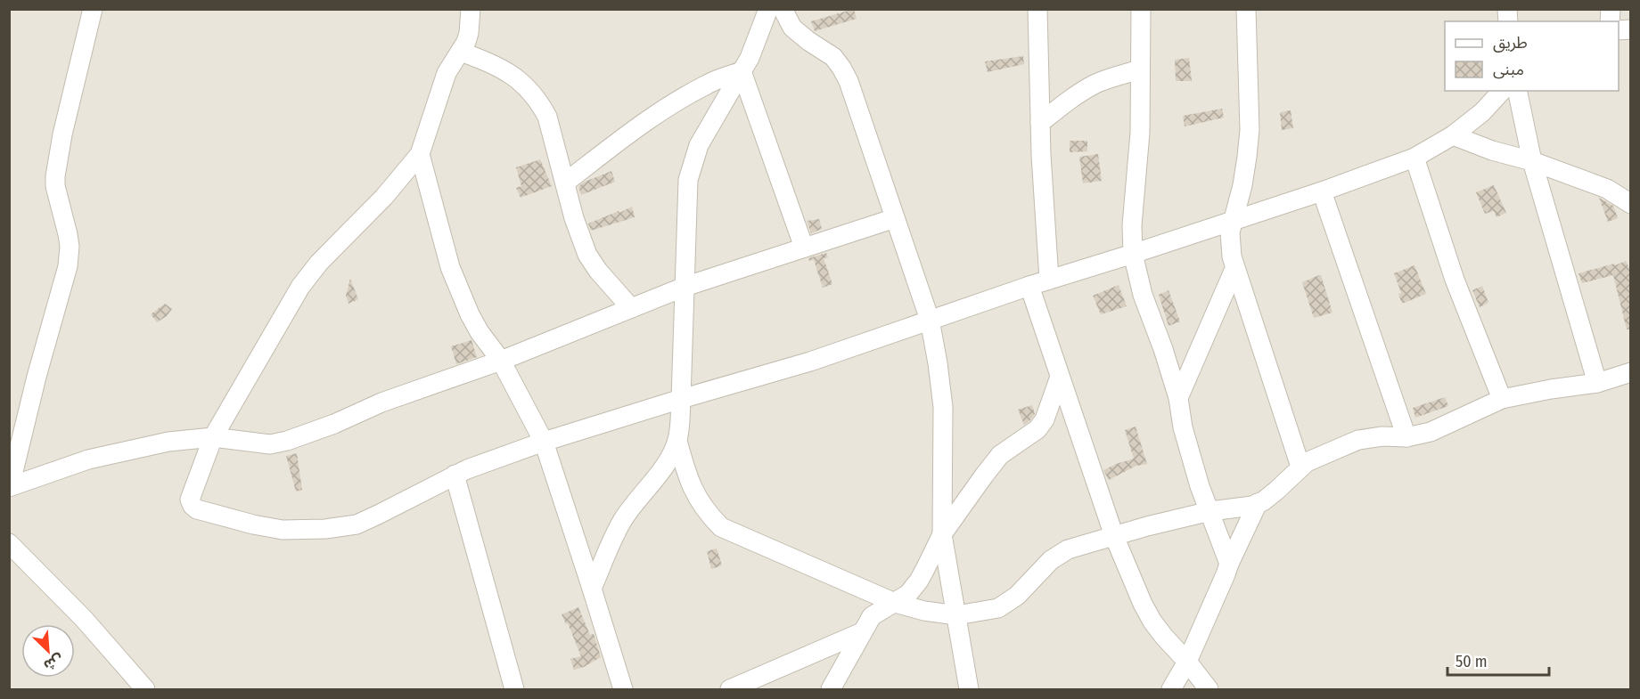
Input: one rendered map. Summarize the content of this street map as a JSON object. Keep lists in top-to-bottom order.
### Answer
{
  "legend": ["طريق", "مبنى"],
  "scale_bar": "50 m",
  "north": "bottom right"
}
